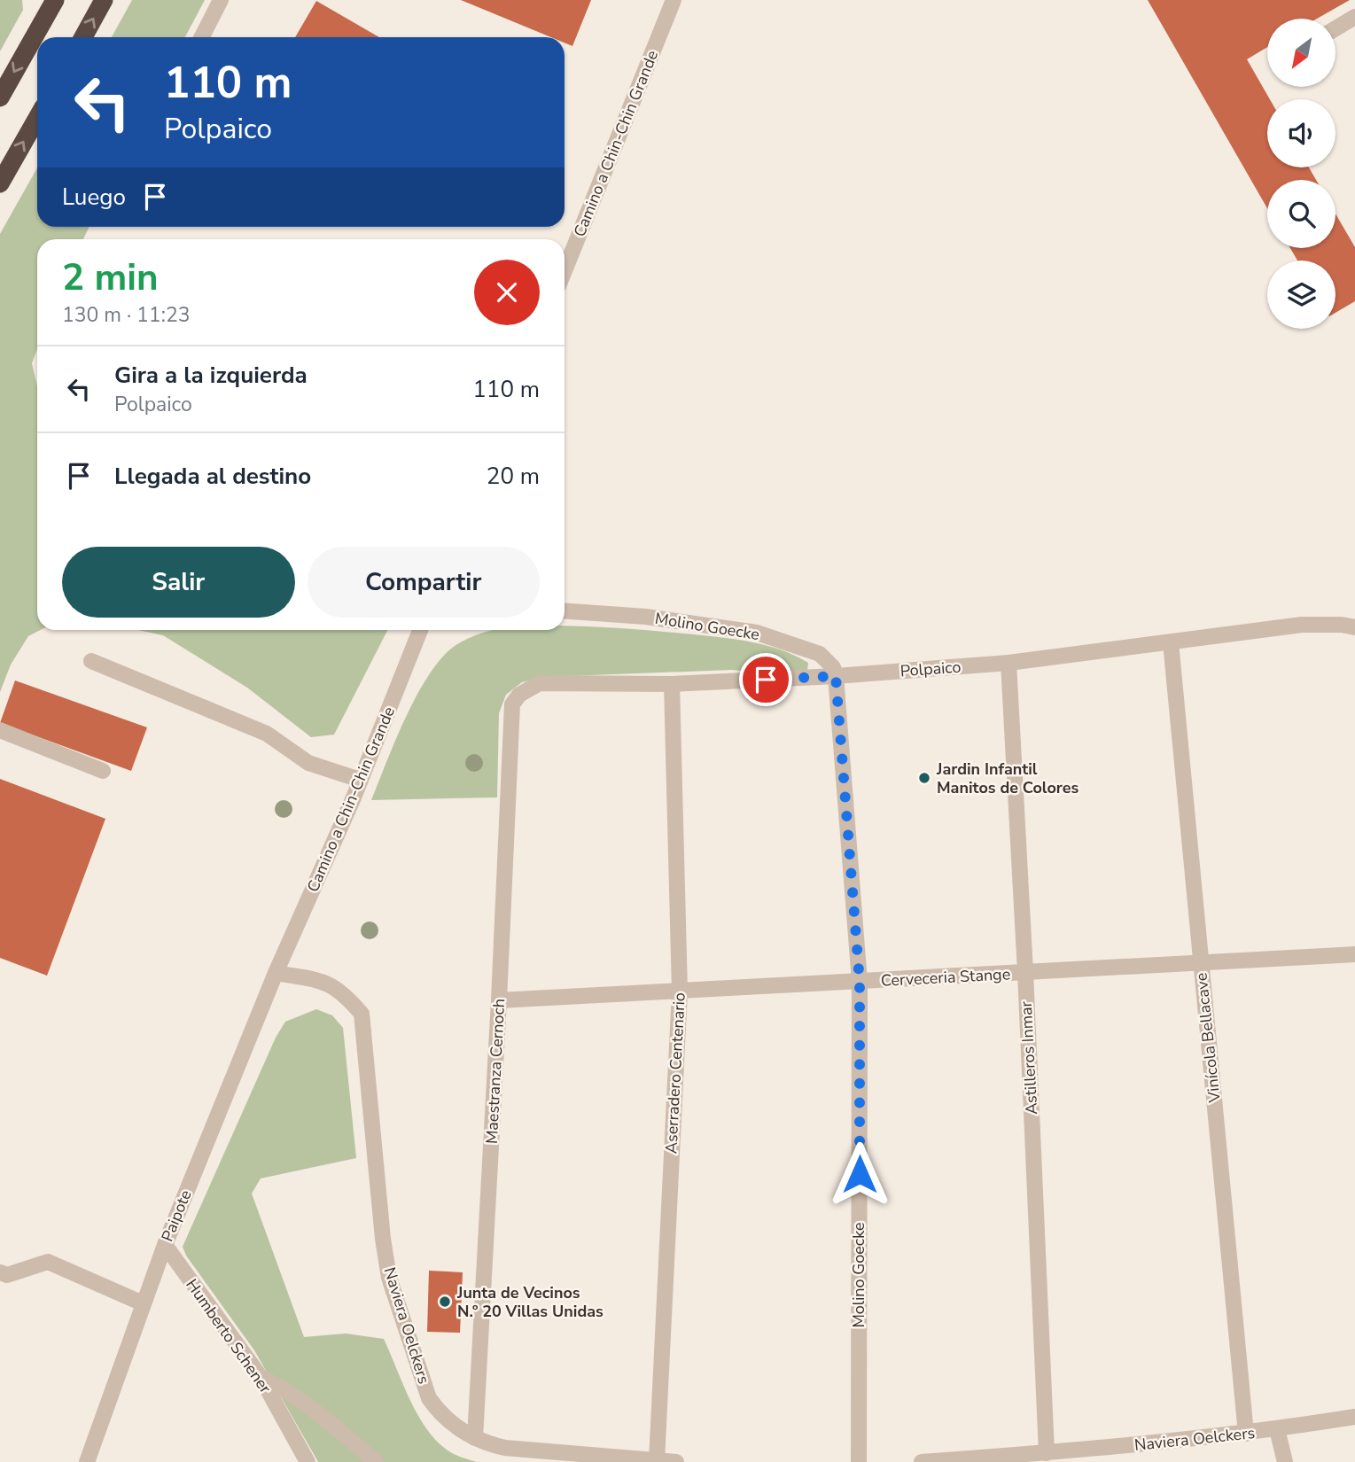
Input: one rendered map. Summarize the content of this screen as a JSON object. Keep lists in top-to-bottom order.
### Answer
{
  "streets": {
    "street": [
      "Camino a Chin-Chin Grande",
      "Molino Goecke",
      "Polpaico",
      "Cerveceria Stange",
      "Vinícola Bellacave",
      "Astilleros Inmar",
      "Maestranza Cernoch",
      "Aserradero Centenario",
      "Paipote",
      "Naviera Oelckers",
      "Humberto Schener"
    ]
  },
  "crossings": [
    ["Camino a Chin-Chin Grande", "Paipote"],
    ["Camino a Chin-Chin Grande", "Naviera Oelckers"],
    ["Molino Goecke", "Polpaico"],
    ["Molino Goecke", "Cerveceria Stange"],
    ["Polpaico", "Vinícola Bellacave"],
    ["Polpaico", "Astilleros Inmar"],
    ["Polpaico", "Maestranza Cernoch"],
    ["Polpaico", "Aserradero Centenario"],
    ["Cerveceria Stange", "Vinícola Bellacave"],
    ["Cerveceria Stange", "Astilleros Inmar"],
    ["Cerveceria Stange", "Maestranza Cernoch"],
    ["Cerveceria Stange", "Aserradero Centenario"],
    ["Vinícola Bellacave", "Naviera Oelckers"],
    ["Astilleros Inmar", "Naviera Oelckers"],
    ["Maestranza Cernoch", "Naviera Oelckers"],
    ["Aserradero Centenario", "Naviera Oelckers"],
    ["Paipote", "Naviera Oelckers"],
    ["Paipote", "Humberto Schener"]
  ],
  "places": ["Jardin Infantil Manitos de Colores", "Junta de Vecinos N.º 20 Villas Unidas"],
  "north": "bottom left",
  "page": {
    "turn": ["110 m", "Polpaico"],
    "then": "Luego",
    "heading": ["2 min", "130 m · 11:23"],
    "list": [
      {
        "name": "Gira a la izquierda",
        "note": "Polpaico",
        "value": "110 m"
      },
      {
        "name": "Llegada al destino",
        "value": "20 m"
      }
    ],
    "buttons": ["Salir", "Compartir"]
  }
}
